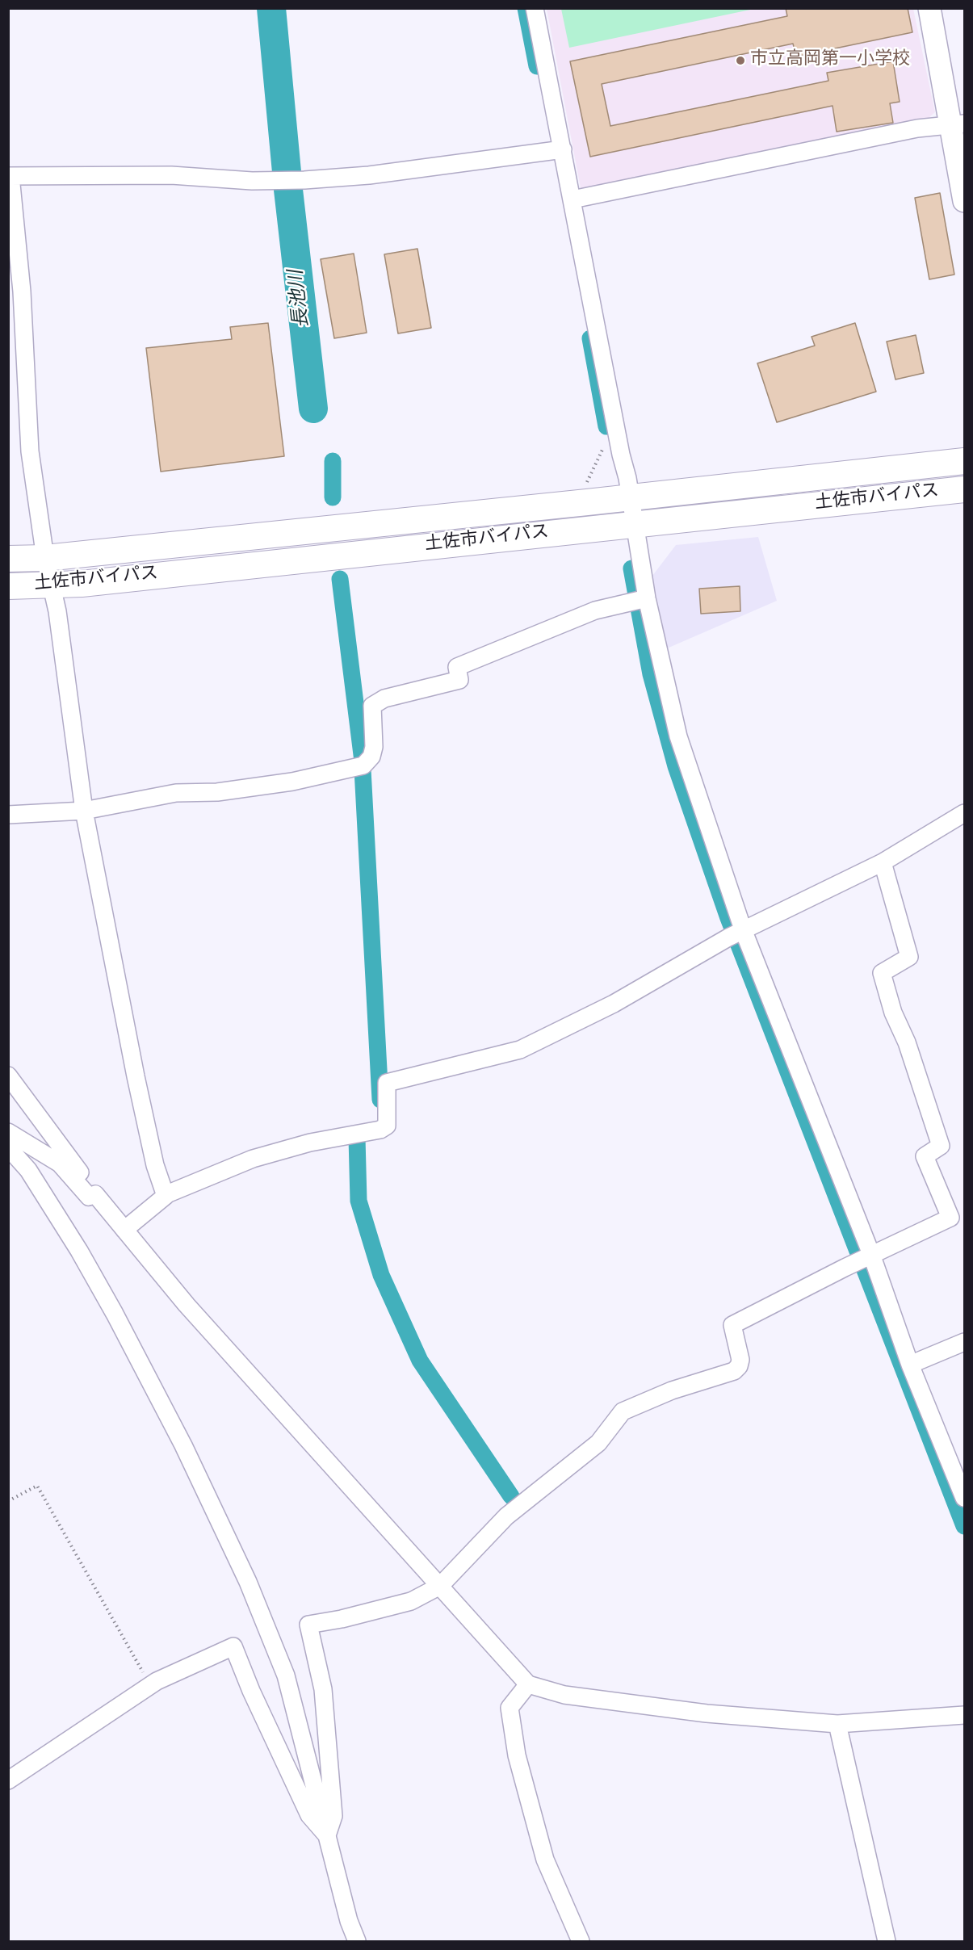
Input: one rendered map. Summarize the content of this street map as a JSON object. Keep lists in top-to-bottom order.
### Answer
{
  "streets": {
    "highway": ["土佐市バイパス"]
  },
  "water": ["長池川"],
  "places": ["市立高岡第一小学校"]
}
